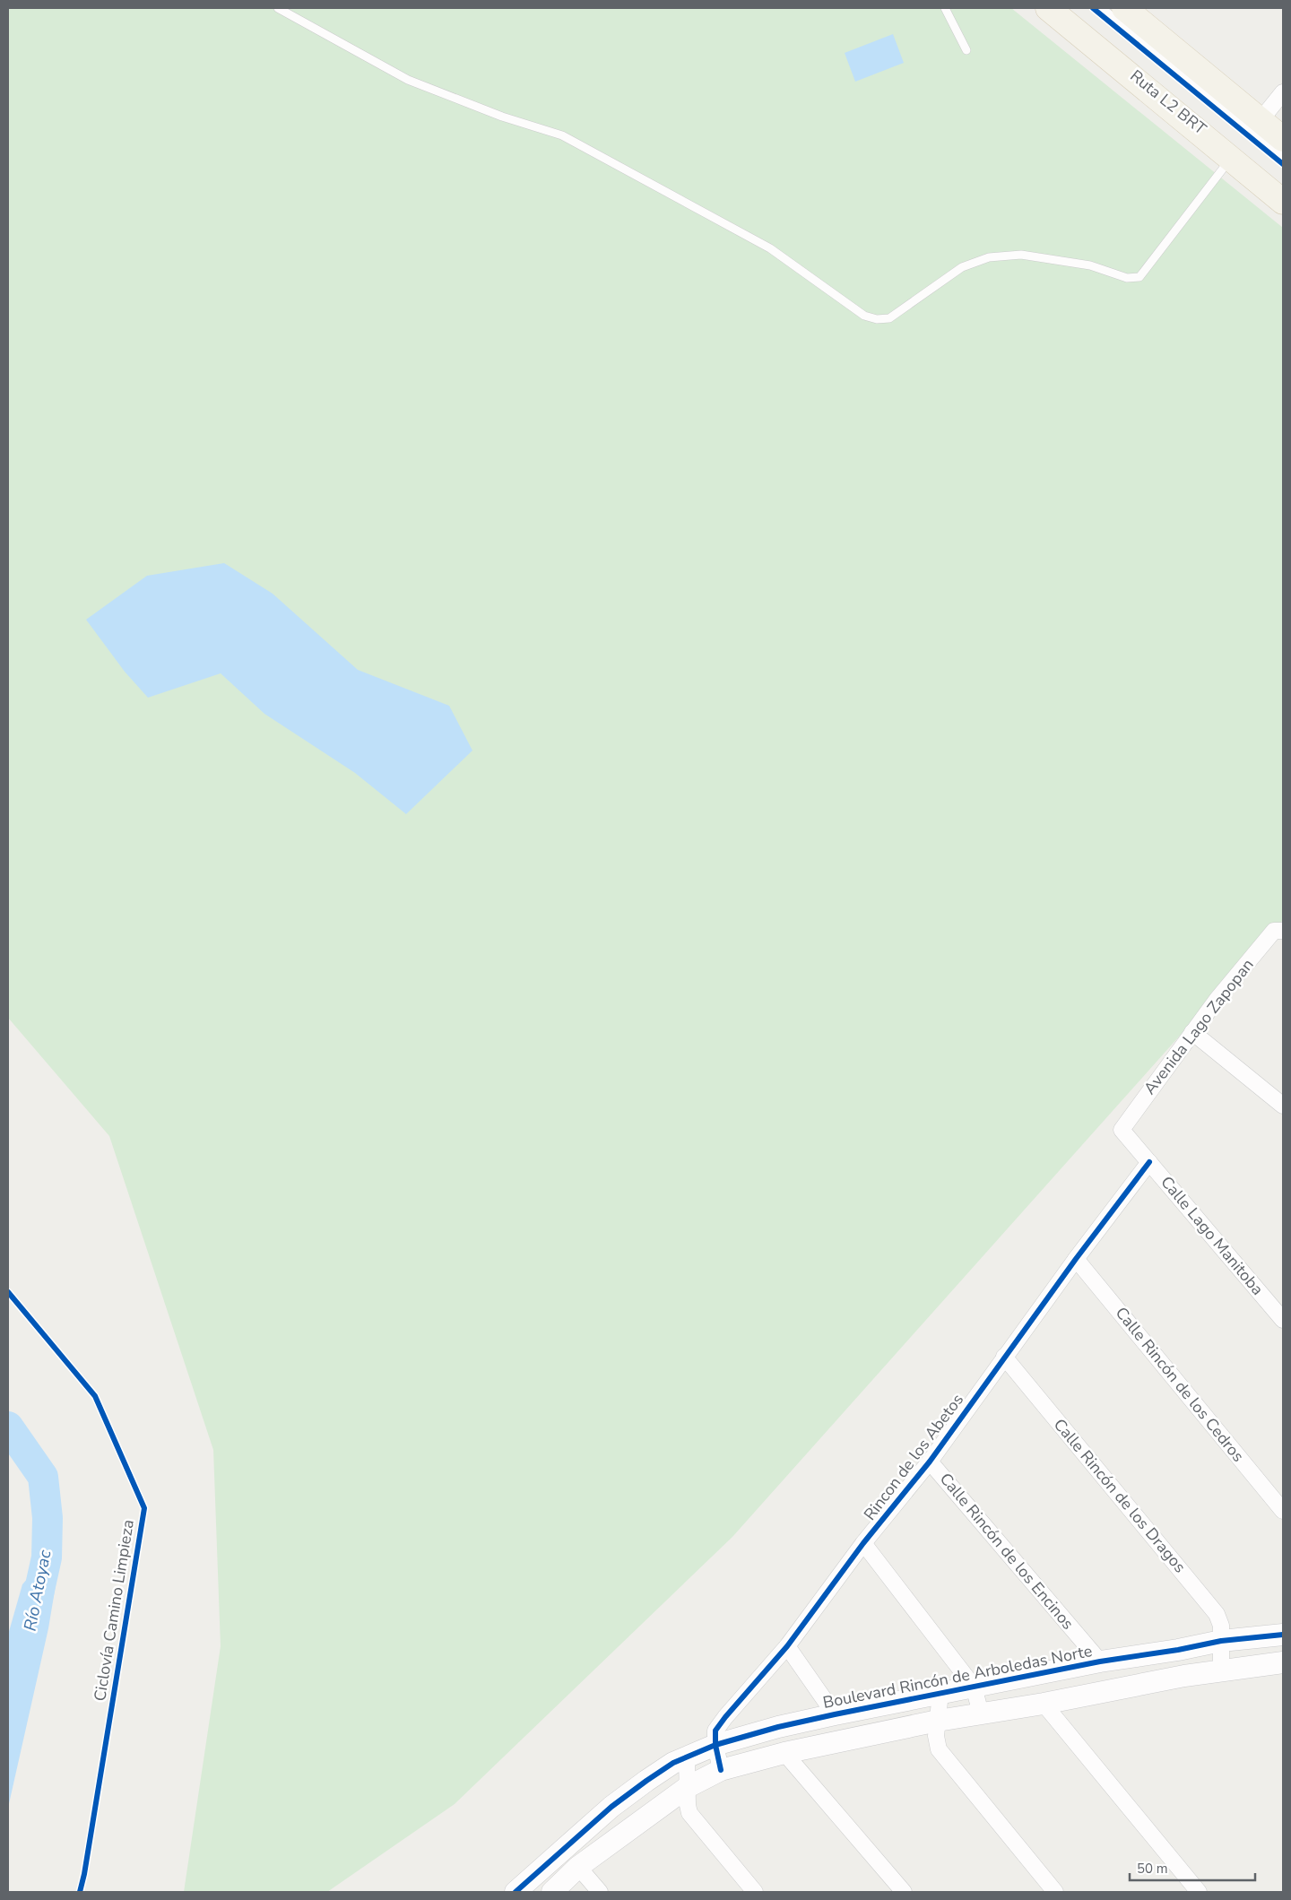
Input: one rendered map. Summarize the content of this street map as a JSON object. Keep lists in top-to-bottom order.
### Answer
{
  "streets": {
    "street": [
      "Avenida Lago Zapopan",
      "Calle Lago Manitoba",
      "Calle Rincón de los Cedros",
      "Rincon de los Abetos",
      "Calle Rincón de los Dragos",
      "Calle Rincón de los Encinos",
      "Boulevard Rincón de Arboledas Norte"
    ],
    "lane": ["Ruta L2 BRT"],
    "cycle path": ["Ciclovía Camino Limpieza"]
  },
  "crossings": [
    ["Avenida Lago Zapopan", "Calle Lago Manitoba"],
    ["Calle Lago Manitoba", "Rincon de los Abetos"],
    ["Calle Rincón de los Cedros", "Rincon de los Abetos"],
    ["Rincon de los Abetos", "Calle Rincón de los Dragos"],
    ["Rincon de los Abetos", "Calle Rincón de los Encinos"],
    ["Rincon de los Abetos", "Boulevard Rincón de Arboledas Norte"],
    ["Calle Rincón de los Dragos", "Boulevard Rincón de Arboledas Norte"],
    ["Calle Rincón de los Encinos", "Boulevard Rincón de Arboledas Norte"]
  ],
  "water": ["Río Atoyac"],
  "scale_bar": "50 m"
}
